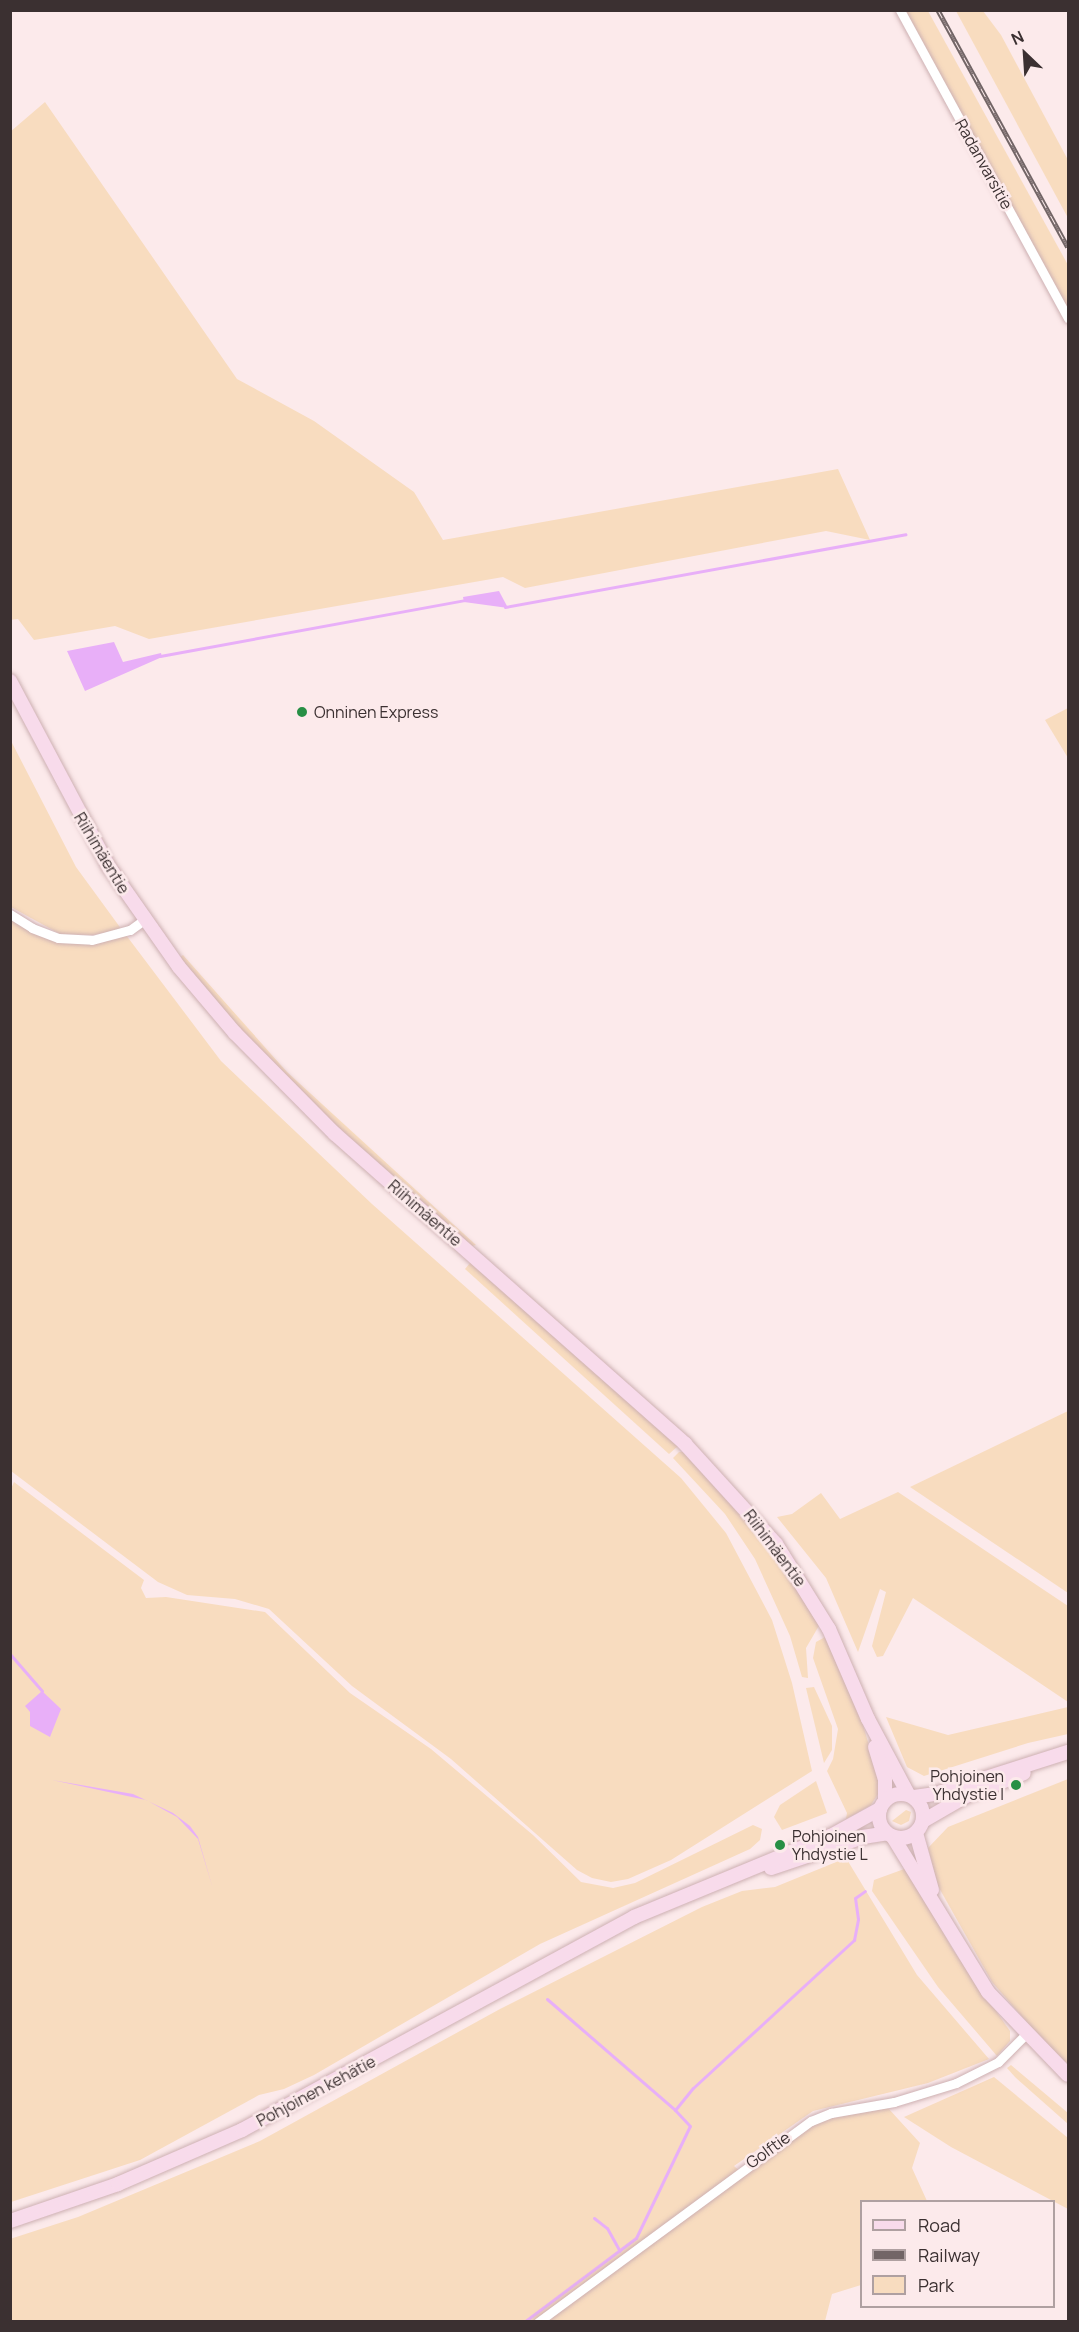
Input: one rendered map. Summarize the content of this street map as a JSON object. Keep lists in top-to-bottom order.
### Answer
{
  "streets": {
    "main road": ["Riihimäentie", "Pohjoinen kehätie"],
    "street": ["Radanvarsitie", "Golftie"]
  },
  "crossings": [
    ["Riihimäentie", "Pohjoinen kehätie"]
  ],
  "places": ["Onninen Express", "Pohjoinen Yhdystie I", "Pohjoinen Yhdystie L"],
  "legend": ["Road", "Railway", "Park"],
  "north": "top left"
}
